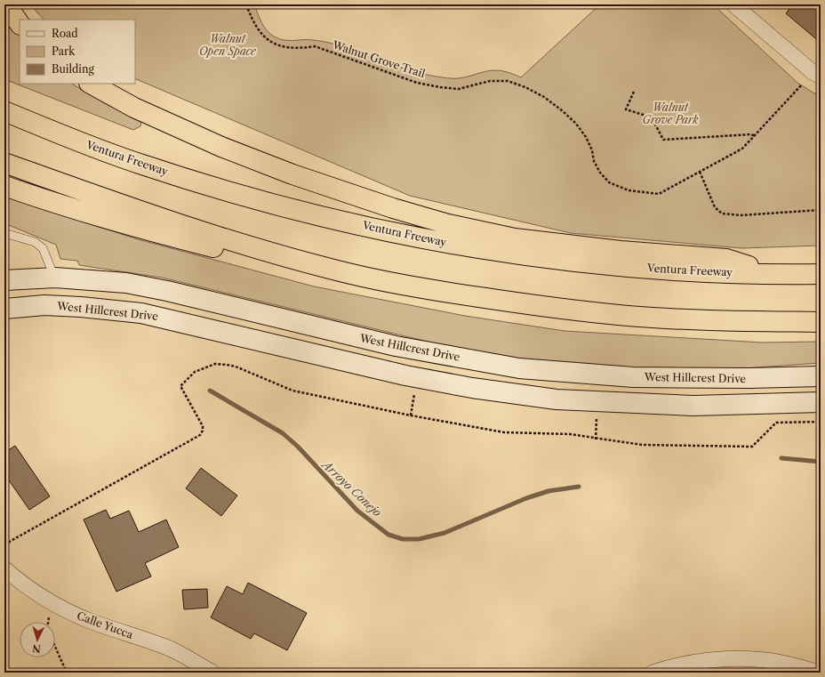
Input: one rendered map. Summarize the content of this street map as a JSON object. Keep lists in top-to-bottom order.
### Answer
{
  "streets": {
    "highway": ["Ventura Freeway"],
    "main road": ["West Hillcrest Drive"],
    "street": ["Calle Yucca"],
    "path": ["Walnut Grove Trail"]
  },
  "water": ["Arroyo Conejo"],
  "parks": ["Walnut Open Space", "Walnut Grove Park"],
  "legend": ["Road", "Park", "Building"],
  "north": "bottom"
}
